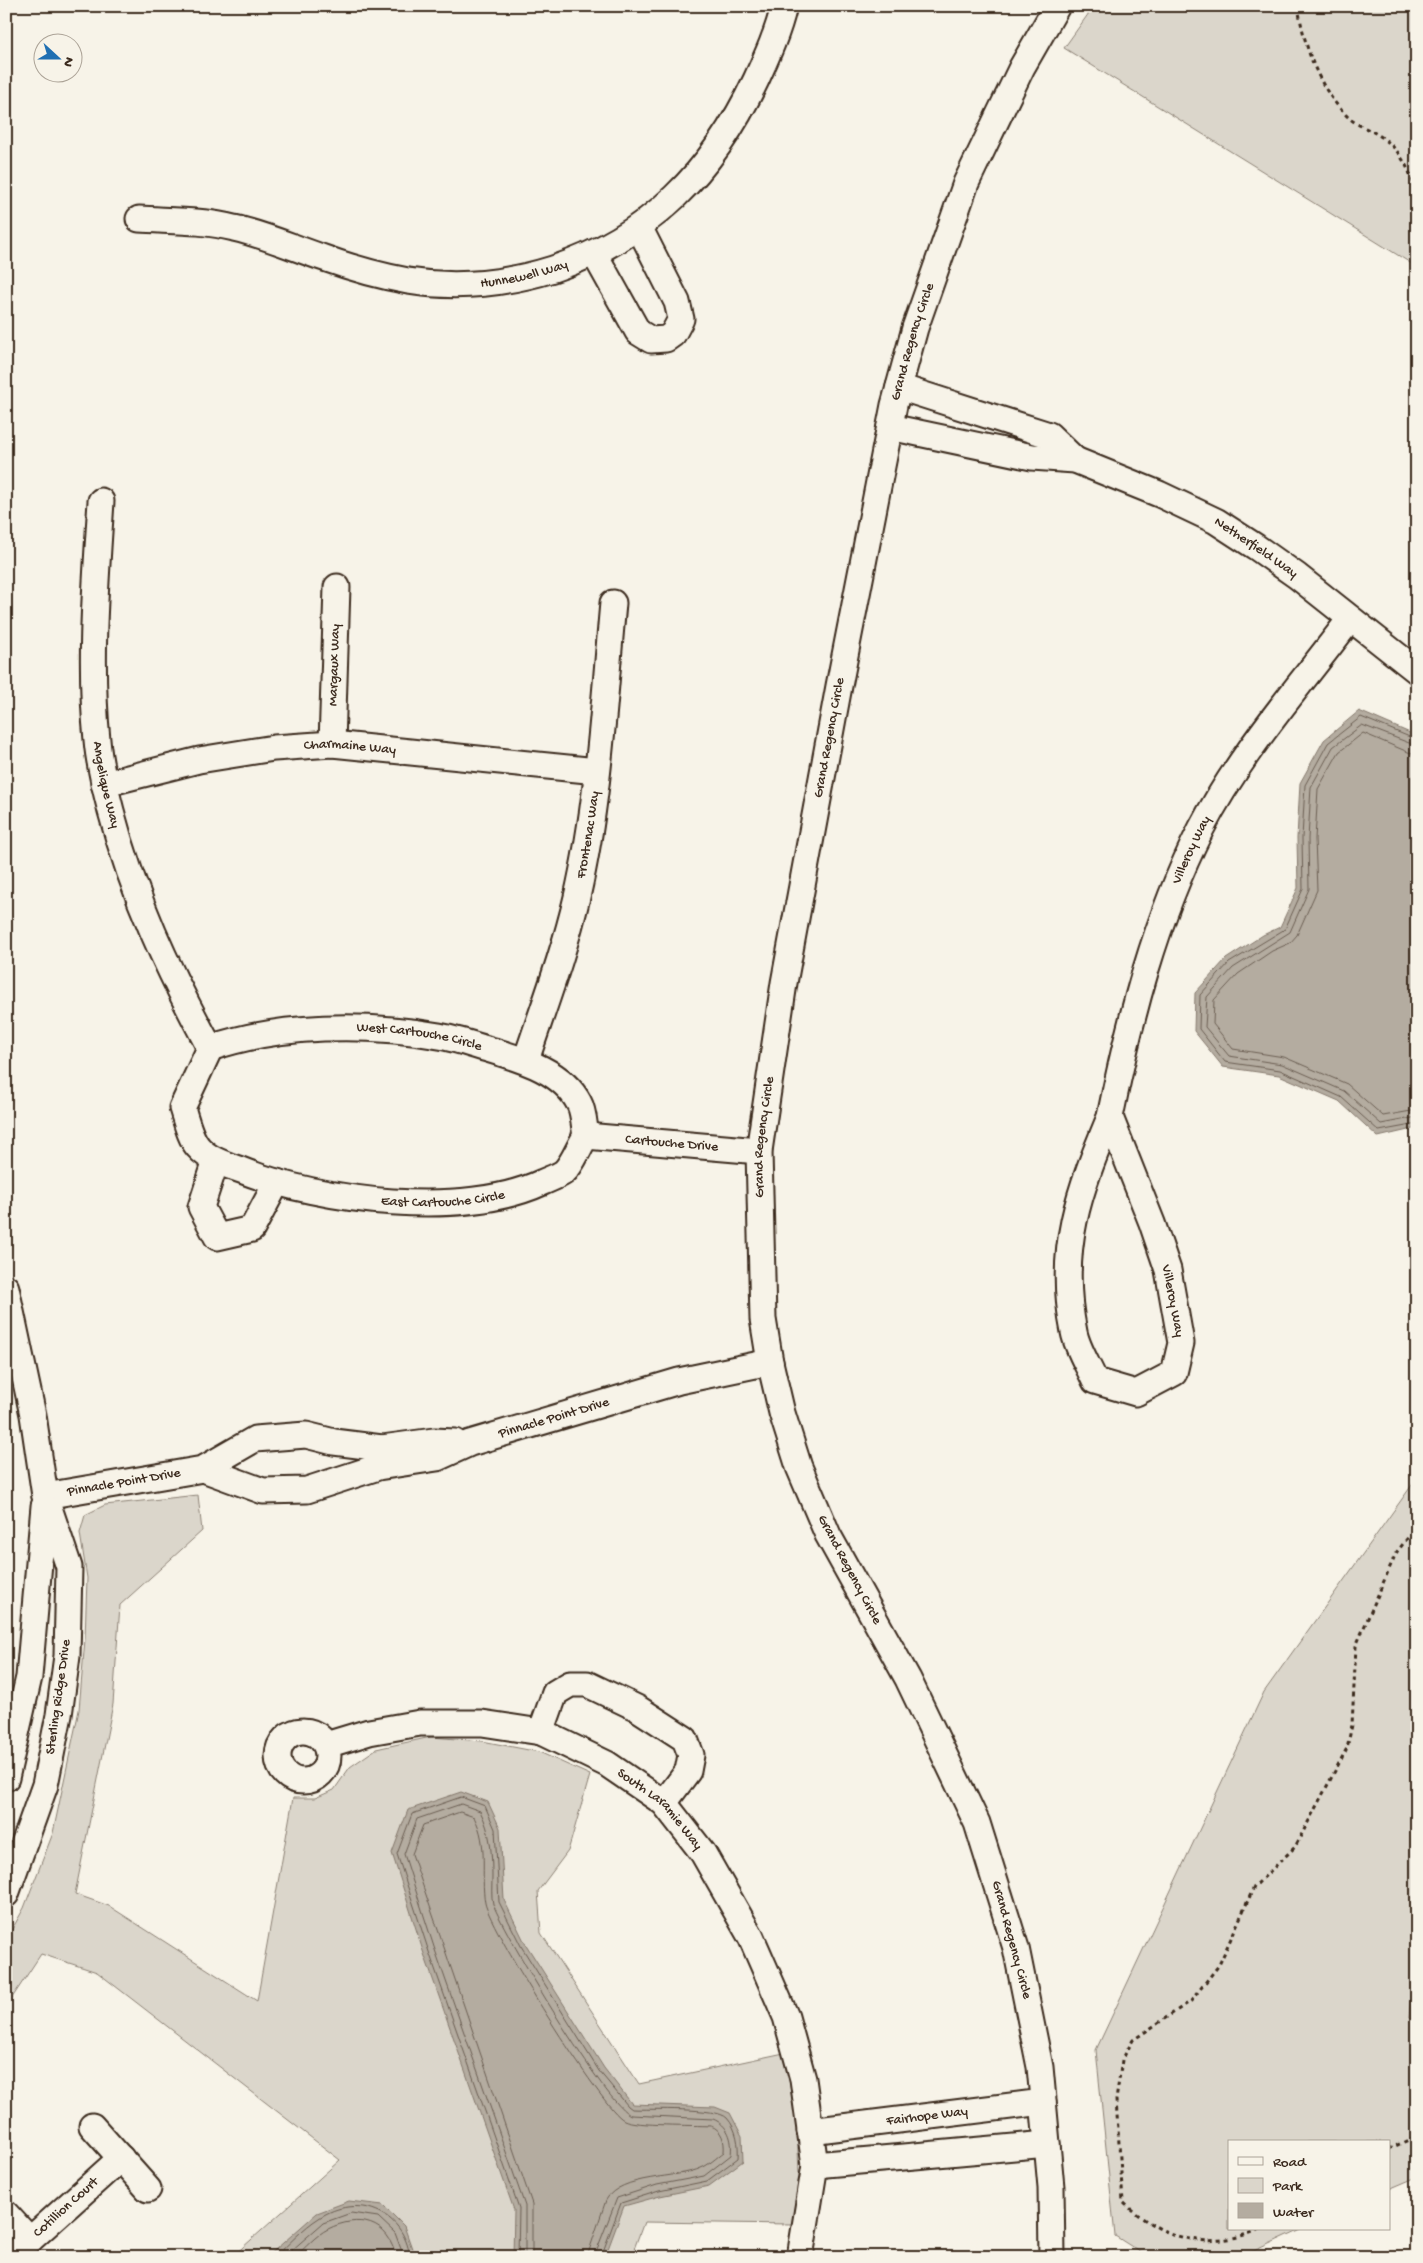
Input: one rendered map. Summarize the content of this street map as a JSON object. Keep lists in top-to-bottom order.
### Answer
{
  "streets": {
    "street": [
      "Hunnewell Way",
      "Grand Regency Circle",
      "Netherfield Way",
      "Margaux Way",
      "Charmaine Way",
      "Angelique Way",
      "Frontenac Way",
      "Villeroy Way",
      "West Cartouche Circle",
      "Cartouche Drive",
      "East Cartouche Circle",
      "Pinnacle Point Drive",
      "Sterling Ridge Drive",
      "South Laramie Way",
      "Fairhope Way",
      "Cotillion Court"
    ]
  },
  "crossings": [
    ["Grand Regency Circle", "Netherfield Way"],
    ["Grand Regency Circle", "Cartouche Drive"],
    ["Grand Regency Circle", "Pinnacle Point Drive"],
    ["Grand Regency Circle", "Fairhope Way"],
    ["Netherfield Way", "Villeroy Way"],
    ["Margaux Way", "Charmaine Way"],
    ["Charmaine Way", "Angelique Way"],
    ["Charmaine Way", "Frontenac Way"],
    ["Angelique Way", "West Cartouche Circle"],
    ["Angelique Way", "East Cartouche Circle"],
    ["Frontenac Way", "West Cartouche Circle"],
    ["West Cartouche Circle", "Cartouche Drive"],
    ["West Cartouche Circle", "East Cartouche Circle"],
    ["Cartouche Drive", "East Cartouche Circle"],
    ["Pinnacle Point Drive", "Sterling Ridge Drive"],
    ["South Laramie Way", "Fairhope Way"]
  ],
  "legend": ["Road", "Park", "Water"],
  "north": "right"
}
